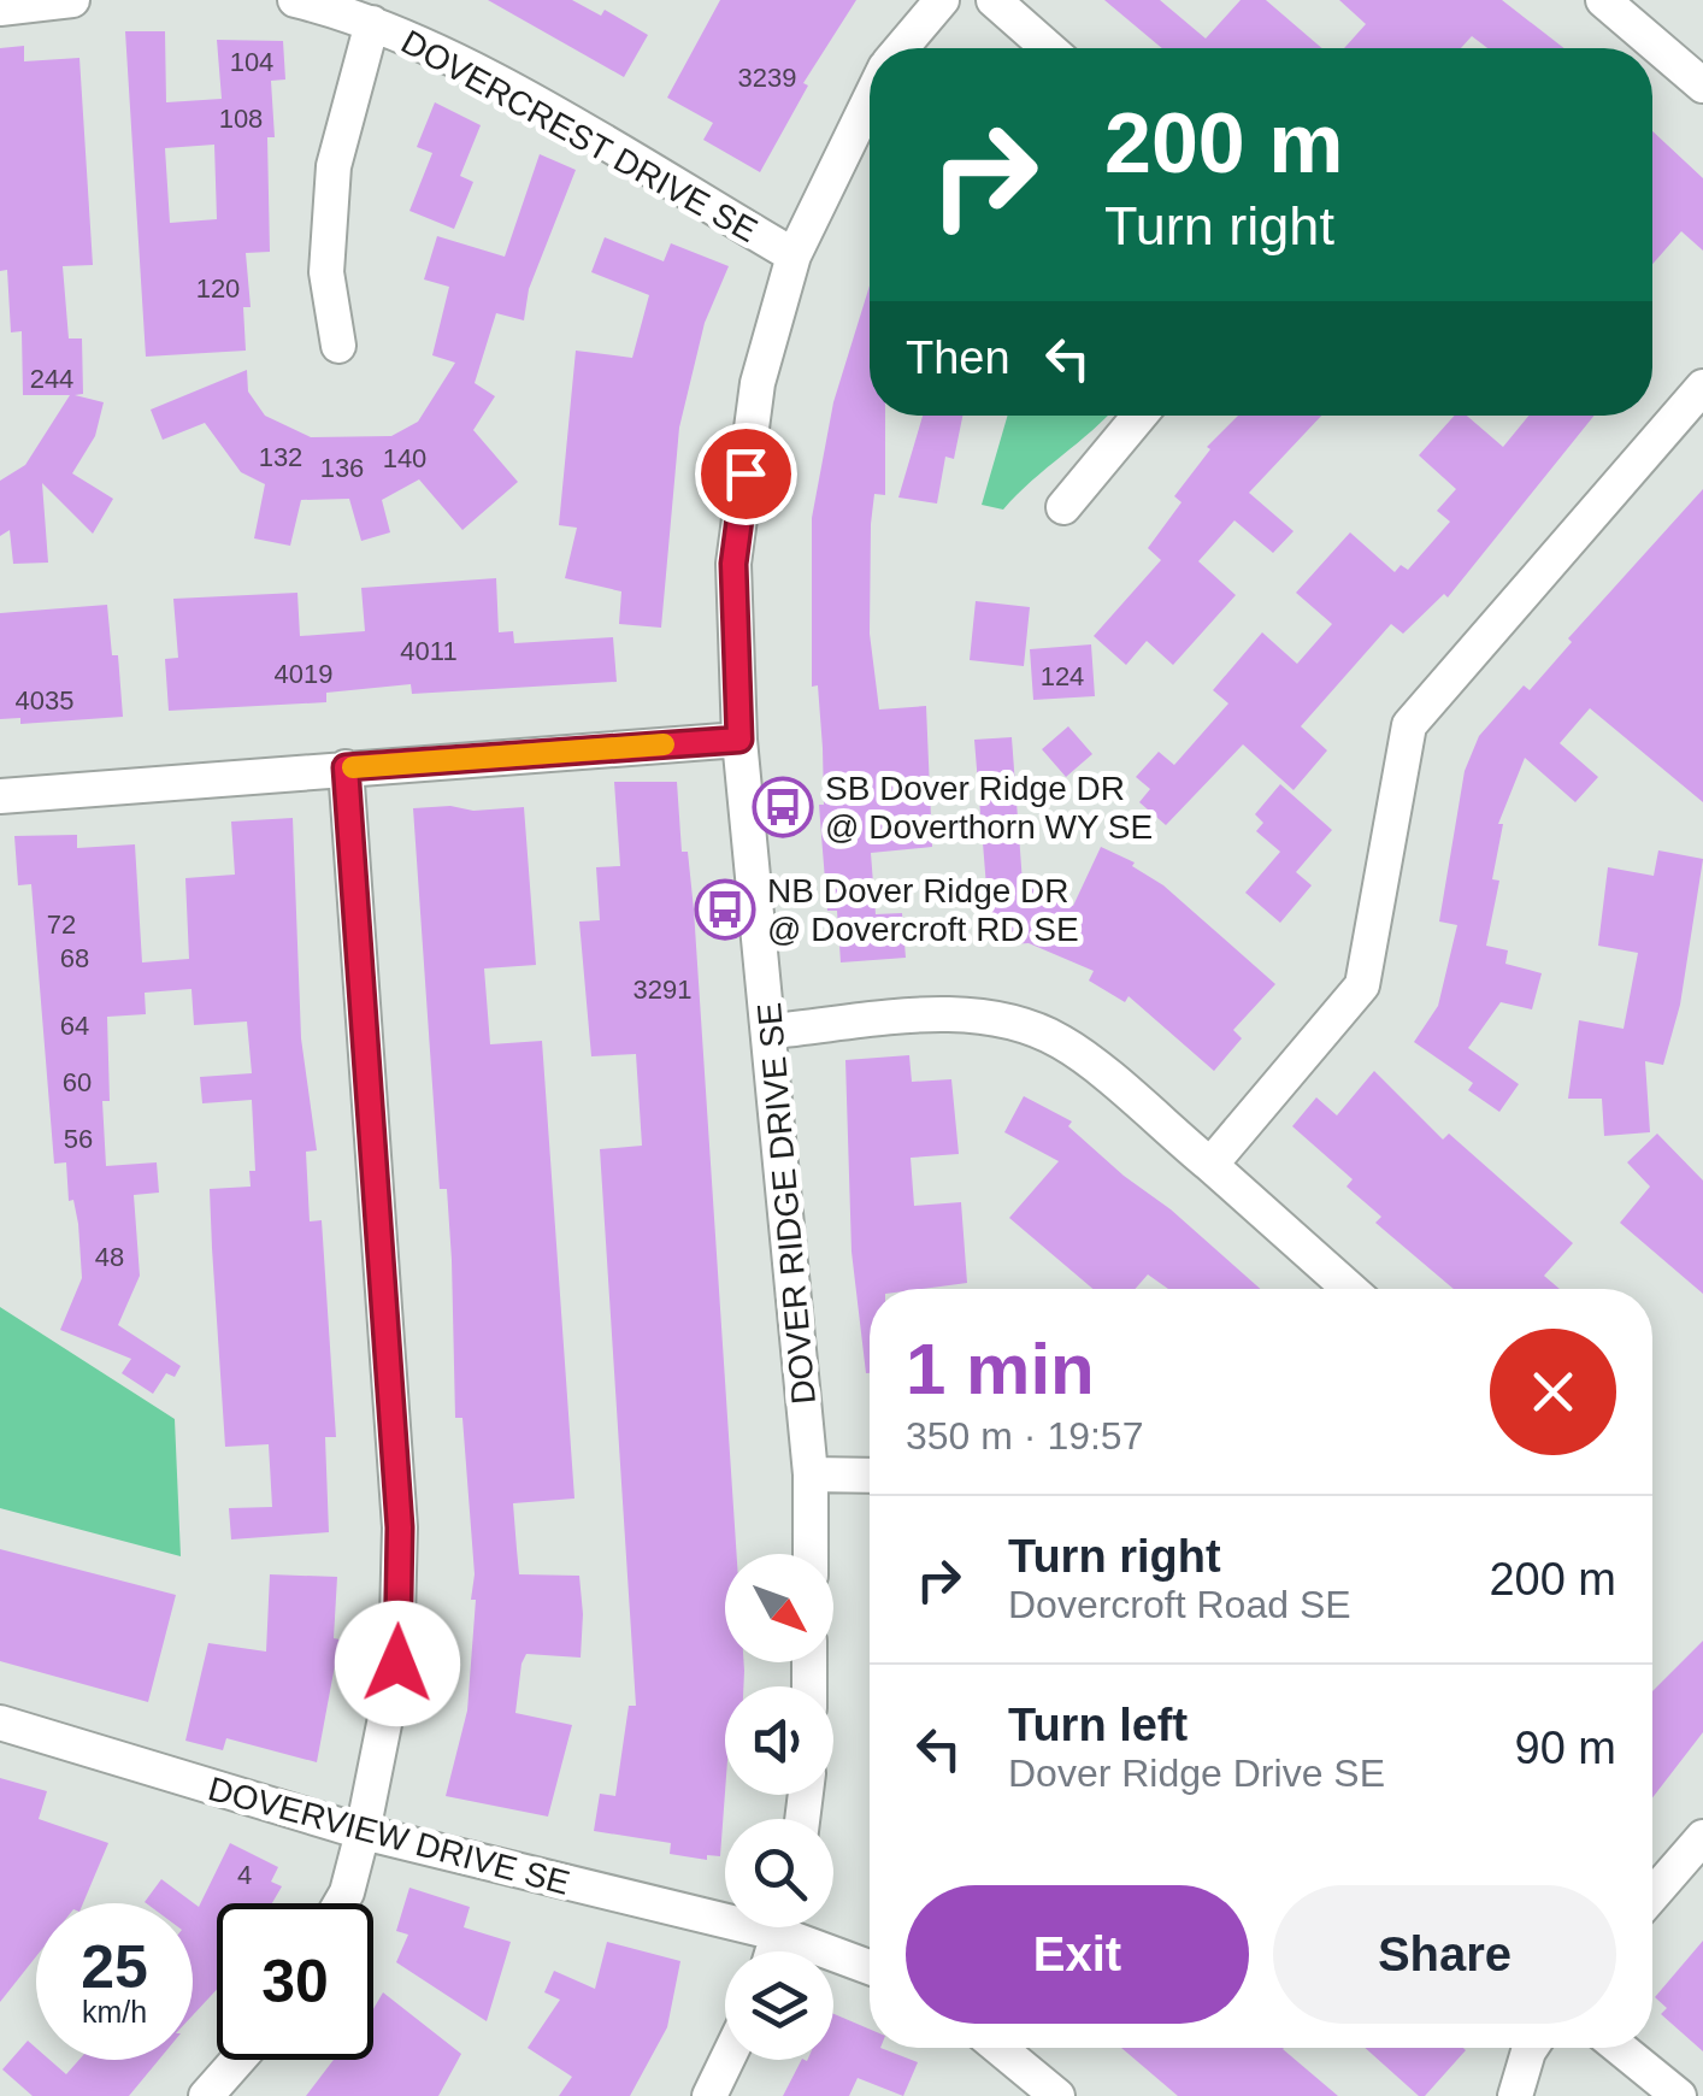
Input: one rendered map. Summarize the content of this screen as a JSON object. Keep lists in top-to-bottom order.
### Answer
{
  "streets": {
    "street": ["DOVERCREST DRIVE SE", "DOVER RIDGE DRIVE SE", "DOVERVIEW DRIVE SE"]
  },
  "crossings": [
    ["DOVERCREST DRIVE SE", "DOVER RIDGE DRIVE SE"]
  ],
  "places": {
    "bus stop": ["SB Dover Ridge DR @ Doverthorn WY SE", "NB Dover Ridge DR @ Dovercroft RD SE"]
  },
  "house_numbers": [
    "104",
    "3239",
    "108",
    "120",
    "244",
    "132",
    "140",
    "136",
    "4011",
    "4019",
    "124",
    "4035",
    "72",
    "68",
    "3291",
    "64",
    "60",
    "56",
    "48",
    "4"
  ],
  "north": "bottom right",
  "page": {
    "turn": ["200 m", "Turn right"],
    "then": "Then",
    "heading": ["1 min", "350 m · 19:57"],
    "list": [
      {
        "name": "Turn right",
        "note": "Dovercroft Road SE",
        "value": "200 m"
      },
      {
        "name": "Turn left",
        "note": "Dover Ridge Drive SE",
        "value": "90 m"
      }
    ],
    "buttons": ["Exit", "Share"],
    "speed": "25 km/h",
    "limit": "30"
  }
}
